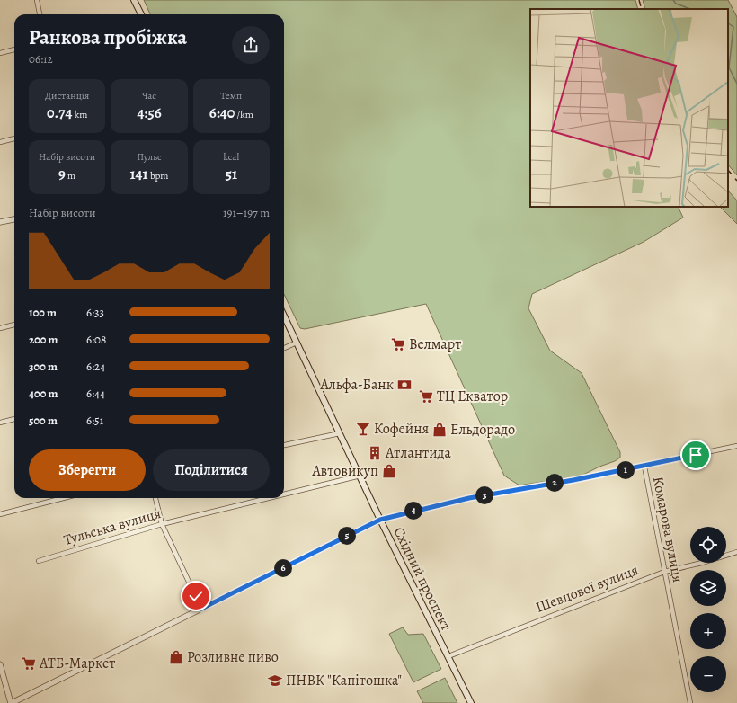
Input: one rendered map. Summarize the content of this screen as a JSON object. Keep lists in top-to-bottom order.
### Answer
{
  "streets": {
    "main road": ["Східний проспект"],
    "street": ["Тульська вулиця", "Комарова вулиця", "Шевцової вулиця"]
  },
  "crossings": [
    ["Тульська вулиця", "Східний проспект"],
    ["Комарова вулиця", "Шевцової вулиця"],
    ["Східний проспект", "Шевцової вулиця"]
  ],
  "places": {
    "supermarket": ["Велмарт", "ТЦ Екватор", "АТБ-Маркет"],
    "bank": ["Альфа-Банк"],
    "bar": ["Кофейня"],
    "shop": ["Ельдорадо", "Автовикуп", "Розливне пиво"],
    "building": ["Атлантида"],
    "school or university": ["ПНВК \"Капітошка\""]
  },
  "page": {
    "heading": ["Ранкова пробіжка", "06:12"],
    "stats": [
      ["Дистанція", "0.74 km"],
      ["Час", "4:56"],
      ["Темп", "6:40 /km"],
      ["Набір висоти", "9 m"],
      ["Пульс", "141 bpm"],
      ["kcal", "51"]
    ],
    "chart": ["Набір висоти", "191–197 m"],
    "list": [
      {
        "name": "100 m",
        "note": "6:33"
      },
      {
        "name": "200 m",
        "note": "6:08"
      },
      {
        "name": "300 m",
        "note": "6:24"
      },
      {
        "name": "400 m",
        "note": "6:44"
      },
      {
        "name": "500 m",
        "note": "6:51"
      }
    ],
    "buttons": ["Зберегти", "Поділитися"],
    "pins": [
      "1",
      "2",
      "3",
      "4",
      "5",
      "6"
    ],
    "map_buttons": ["+", "−"]
  }
}
